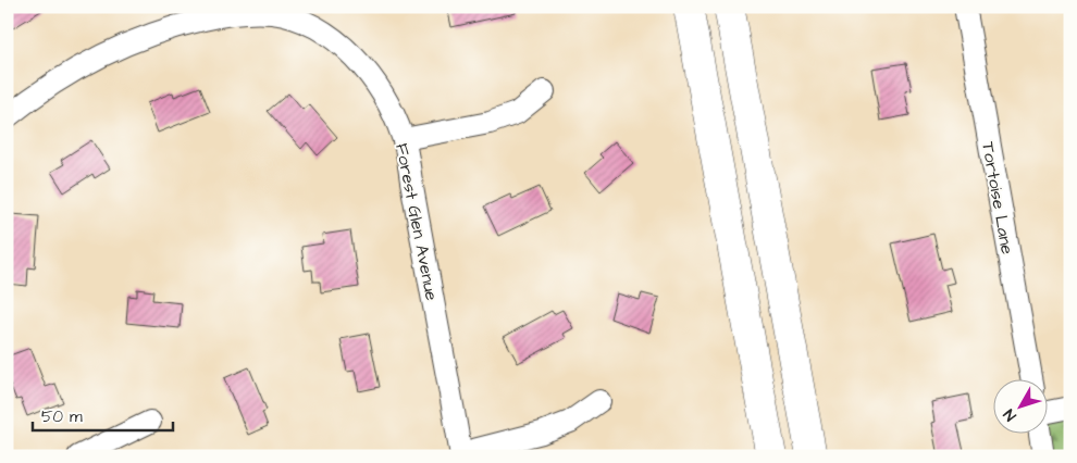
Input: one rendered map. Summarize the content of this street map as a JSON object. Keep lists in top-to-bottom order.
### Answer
{
  "streets": {
    "street": ["Tortoise Lane", "Forest Glen Avenue"]
  },
  "scale_bar": "50 m",
  "north": "bottom left"
}
